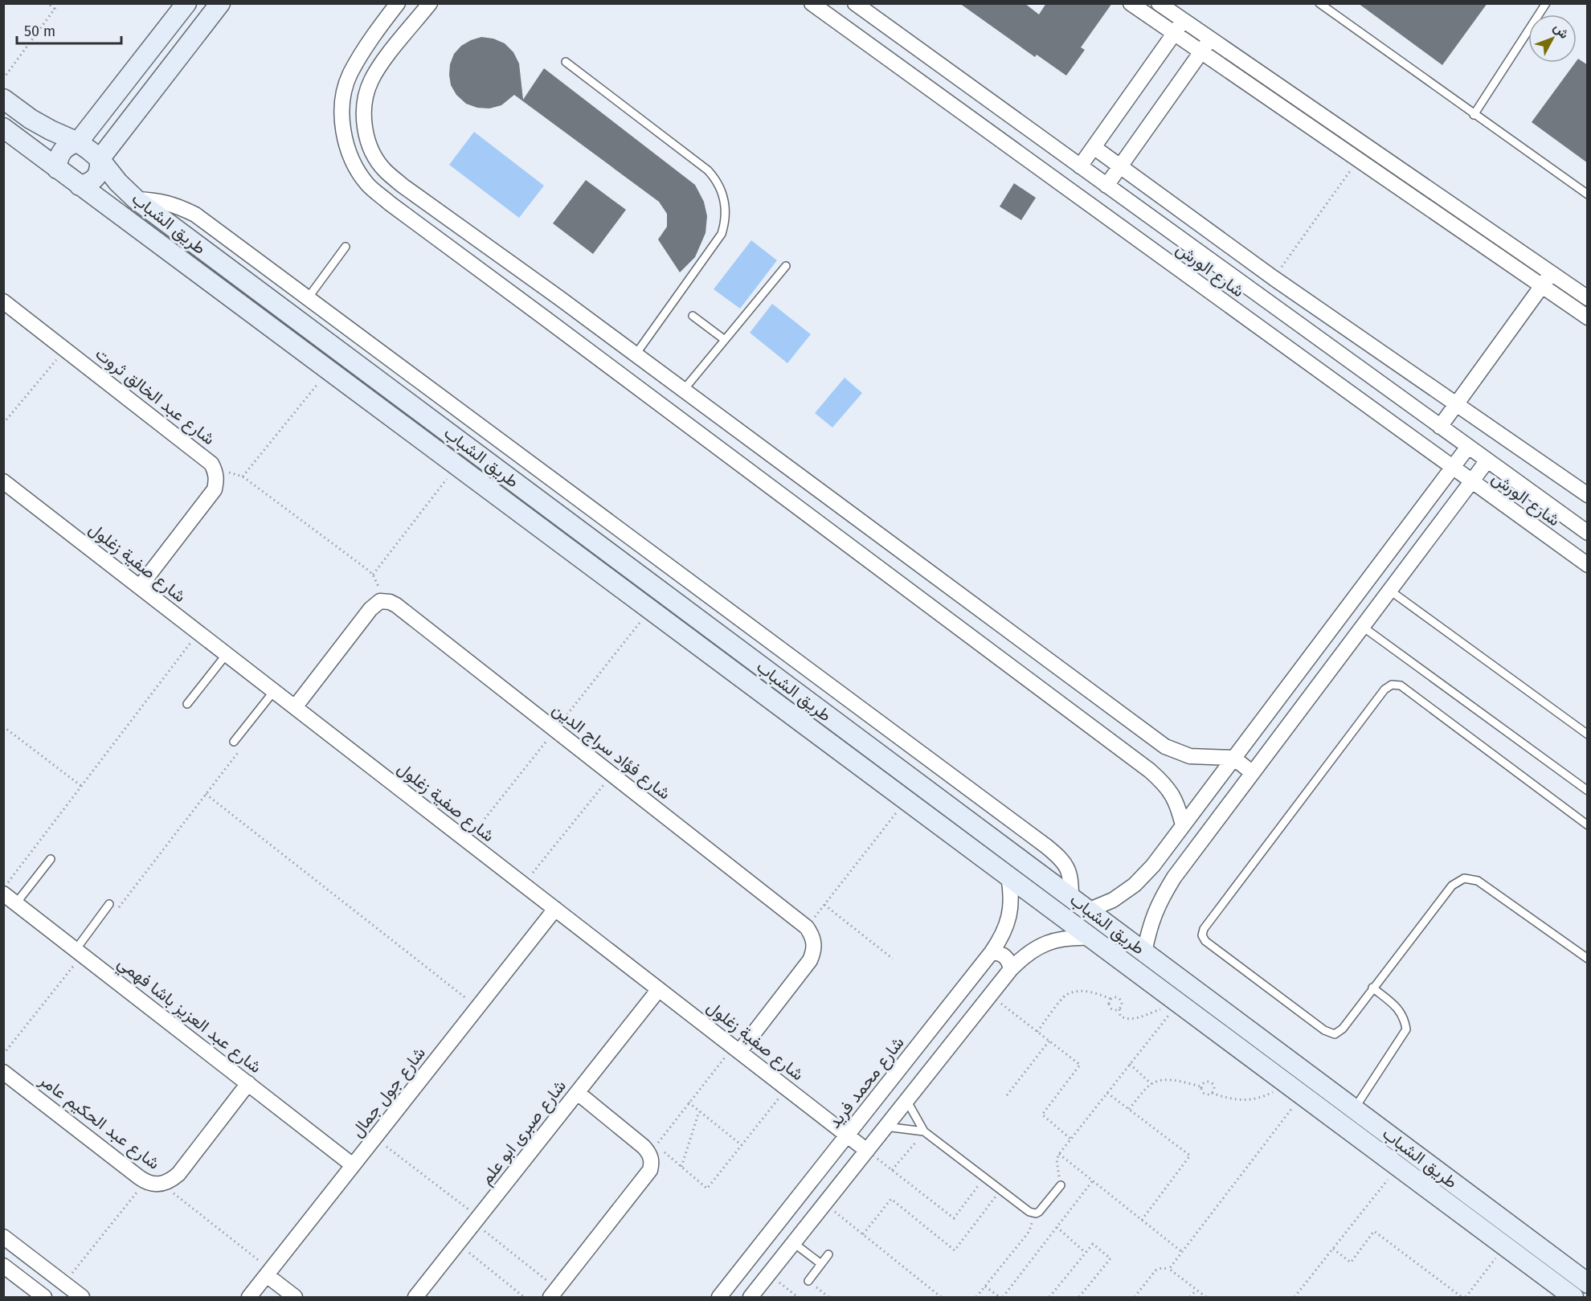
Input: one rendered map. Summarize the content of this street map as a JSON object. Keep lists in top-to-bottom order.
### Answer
{
  "streets": {
    "street": [
      "طريق الشباب",
      "شارع الورش",
      "شارع عبد الخالق ثروت",
      "شارع صفية زغلول",
      "شارع فؤاد سراج الدين",
      "شارع عبد العزيز باشا فهمي",
      "شارع محمد فريد",
      "شارع جول جمال",
      "شارع عبد الحكيم عامر",
      "شارع صبرى ابو علم"
    ]
  },
  "crossings": [
    ["طريق الشباب", "شارع محمد فريد"],
    ["شارع صفية زغلول", "شارع محمد فريد"],
    ["شارع صفية زغلول", "شارع جول جمال"],
    ["شارع صفية زغلول", "شارع صبرى ابو علم"],
    ["شارع عبد العزيز باشا فهمي", "شارع جول جمال"],
    ["شارع عبد العزيز باشا فهمي", "شارع عبد الحكيم عامر"]
  ],
  "scale_bar": "50 m",
  "north": "top right"
}
